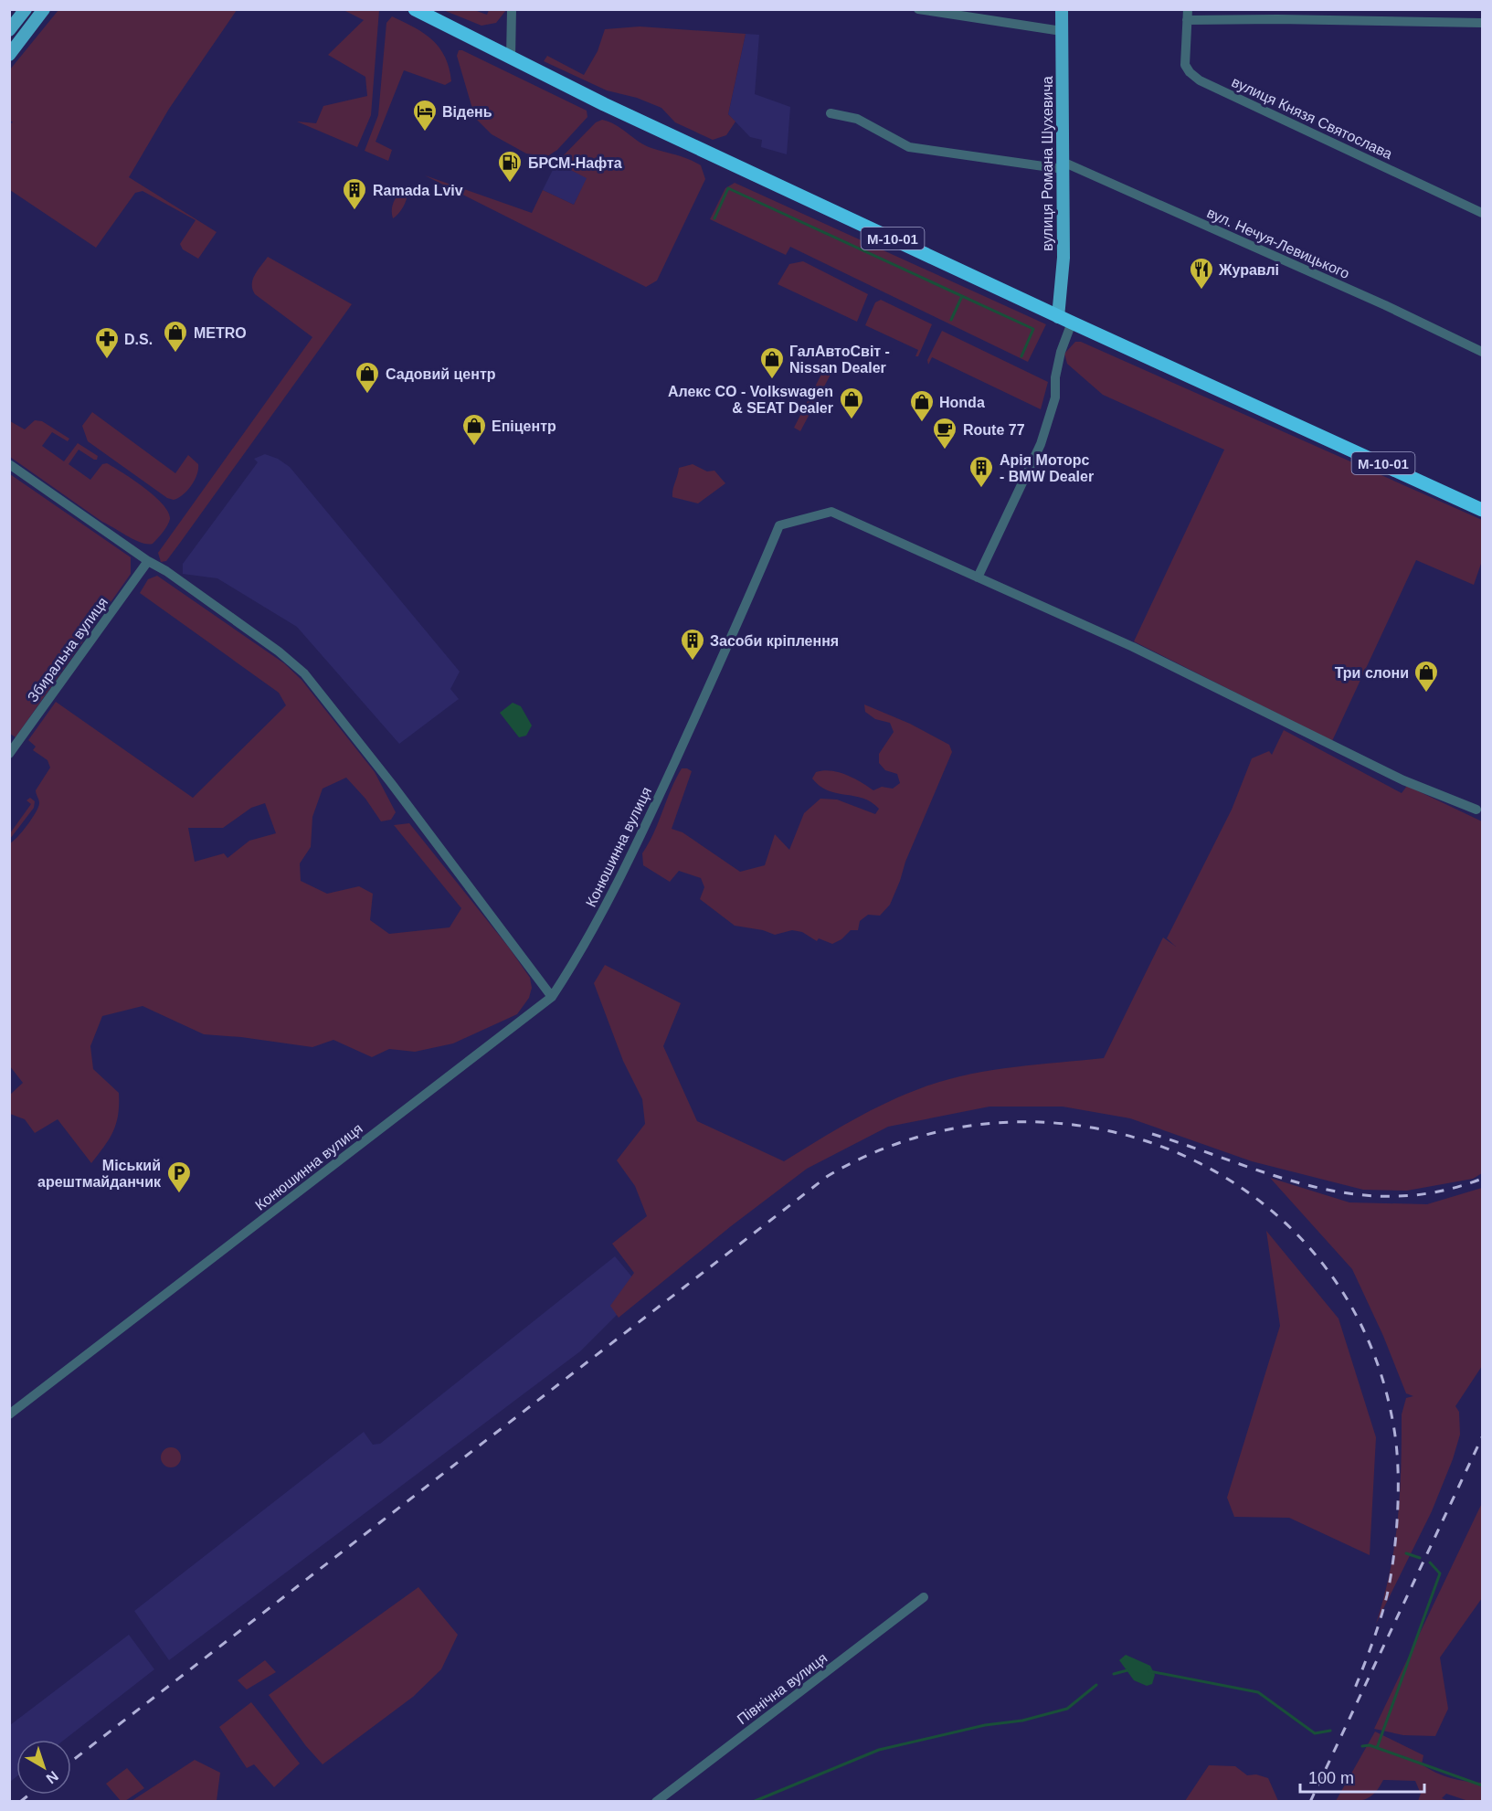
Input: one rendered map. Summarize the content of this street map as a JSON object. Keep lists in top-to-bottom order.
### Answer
{
  "streets": {
    "highway": ["М-10-01"],
    "main road": ["вулиця Романа Шухевича"],
    "street": [
      "вулиця Князя Святослава",
      "вул. Нечуя-Левицького",
      "Збиральна вулиця",
      "Конюшинна вулиця",
      "Північна вулиця"
    ]
  },
  "crossings": [
    ["вулиця Романа Шухевича", "М-10-01"],
    ["вулиця Романа Шухевича", "вул. Нечуя-Левицького"]
  ],
  "places": {
    "hotel": ["Відень"],
    "fuel station": ["БРСМ-Нафта"],
    "building": ["Ramada Lviv", "Арія Моторс - BMW Dealer", "Засоби кріплення"],
    "restaurant": ["Журавлі"],
    "shop": [
      "METRO",
      "ГалАвтоСвіт - Nissan Dealer",
      "Садовий центр",
      "Алекс CO - Volkswagen & SEAT Dealer",
      "Honda",
      "Епіцентр",
      "Три слони"
    ],
    "pharmacy": ["D.S."],
    "cafe": ["Route 77"],
    "parking": ["Міський арештмайданчик"]
  },
  "scale_bar": "100 m",
  "north": "bottom right"
}
